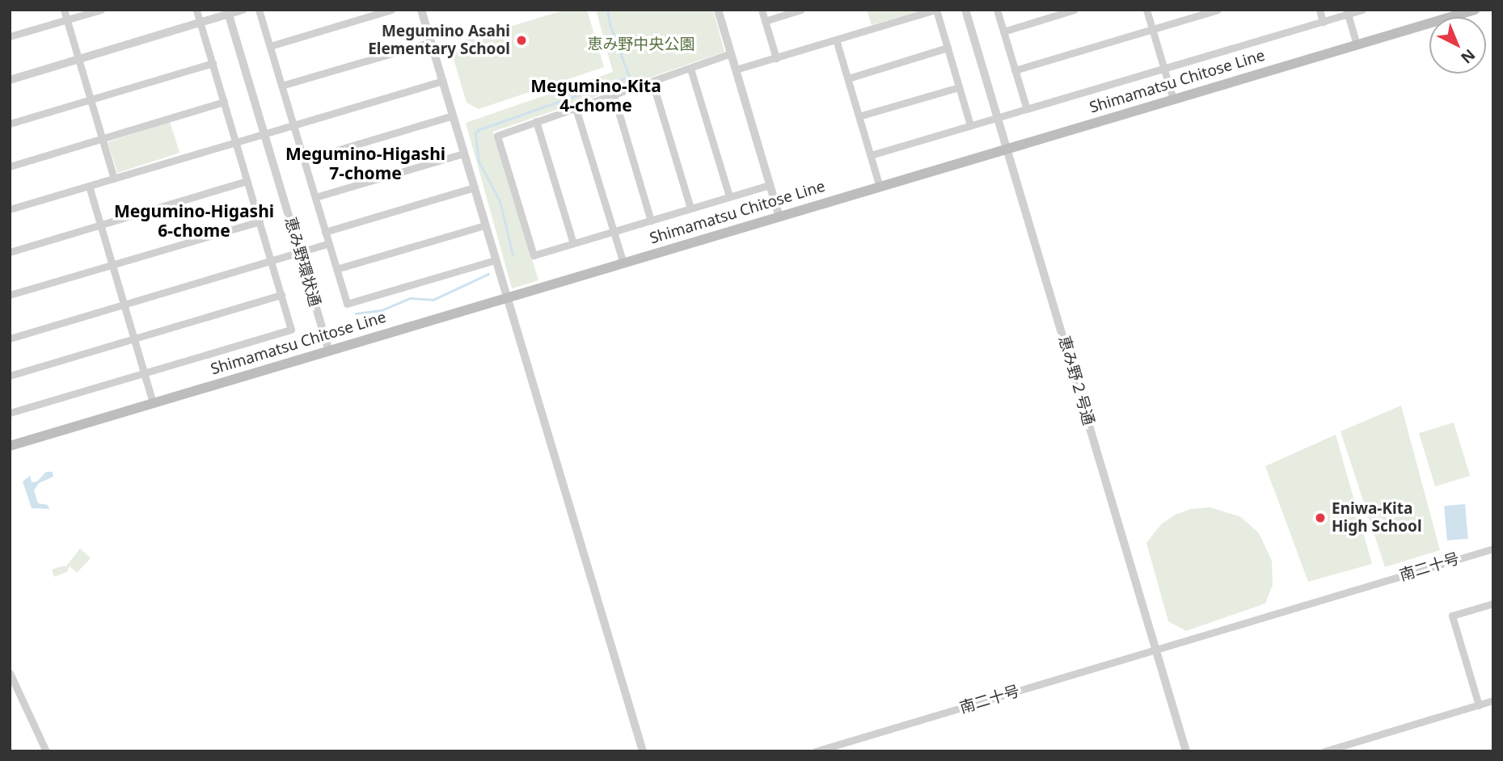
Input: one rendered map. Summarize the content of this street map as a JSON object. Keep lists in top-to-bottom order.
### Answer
{
  "streets": {
    "main road": ["Shimamatsu Chitose Line"],
    "street": ["恵み野環状通", "恵み野２号通", "南二十号"]
  },
  "crossings": [
    ["Shimamatsu Chitose Line", "恵み野環状通"],
    ["Shimamatsu Chitose Line", "恵み野２号通"],
    ["恵み野２号通", "南二十号"]
  ],
  "districts": ["Megumino-Kita 4-chome", "Megumino-Higashi 7-chome", "Megumino-Higashi 6-chome"],
  "parks": ["恵み野中央公園"],
  "places": ["Megumino Asahi Elementary School", "Eniwa-Kita High School"],
  "north": "bottom right"
}
